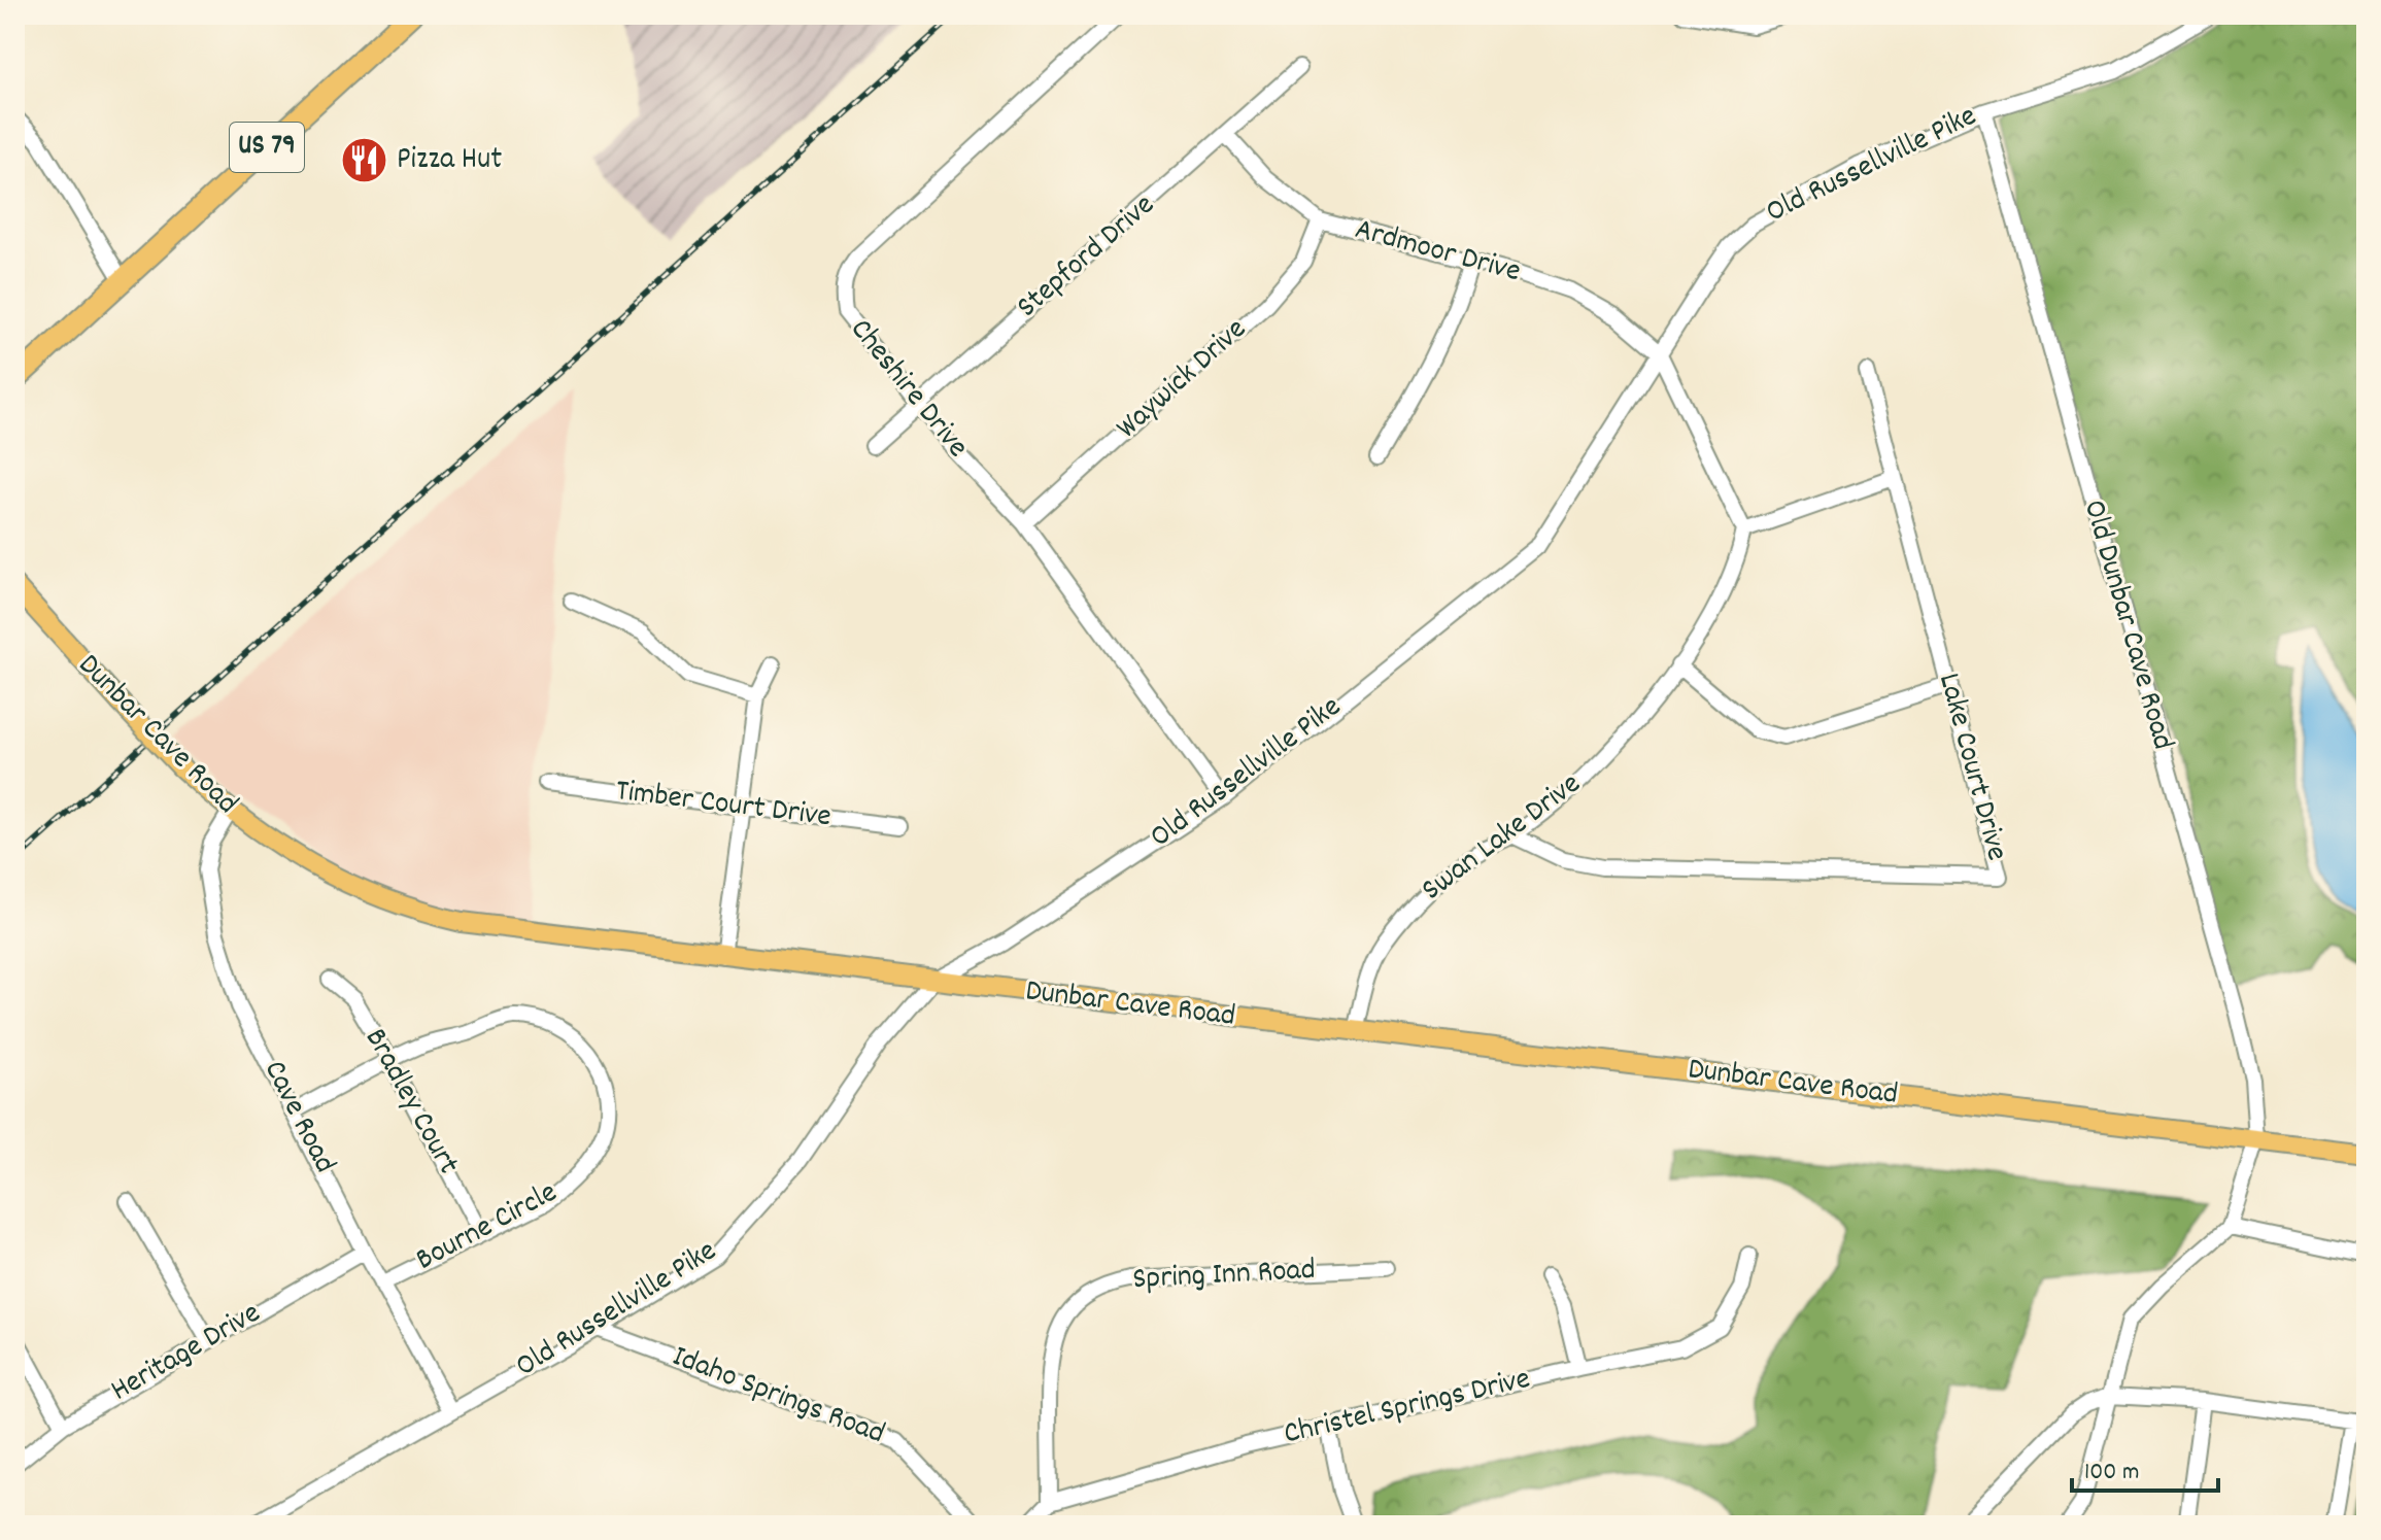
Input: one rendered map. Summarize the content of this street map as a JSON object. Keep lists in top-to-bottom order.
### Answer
{
  "streets": {
    "highway": ["US 79"],
    "main road": ["Dunbar Cave Road"],
    "street": [
      "Old Russellville Pike",
      "Ardmoor Drive",
      "Stepford Drive",
      "Waywick Drive",
      "Cheshire Drive",
      "Old Dunbar Cave Road",
      "Lake Court Drive",
      "Timber Court Drive",
      "Swan Lake Drive",
      "Bradley Court",
      "Cave Road",
      "Bourne Circle",
      "Spring Inn Road",
      "Heritage Drive",
      "Idaho Springs Road",
      "Christel Springs Drive"
    ]
  },
  "crossings": [
    ["Old Russellville Pike", "Ardmoor Drive"],
    ["Old Russellville Pike", "Cheshire Drive"],
    ["Old Russellville Pike", "Old Dunbar Cave Road"],
    ["Old Russellville Pike", "Dunbar Cave Road"],
    ["Old Russellville Pike", "Cave Road"],
    ["Old Russellville Pike", "Idaho Springs Road"],
    ["Ardmoor Drive", "Stepford Drive"],
    ["Ardmoor Drive", "Waywick Drive"],
    ["Stepford Drive", "Cheshire Drive"],
    ["Waywick Drive", "Cheshire Drive"],
    ["Old Dunbar Cave Road", "Dunbar Cave Road"],
    ["Dunbar Cave Road", "Swan Lake Drive"],
    ["Dunbar Cave Road", "Cave Road"],
    ["Lake Court Drive", "Swan Lake Drive"],
    ["Bradley Court", "Bourne Circle"],
    ["Cave Road", "Bourne Circle"],
    ["Cave Road", "Heritage Drive"],
    ["Spring Inn Road", "Christel Springs Drive"]
  ],
  "places": {
    "restaurant": ["Pizza Hut"]
  },
  "scale_bar": "100 m"
}
